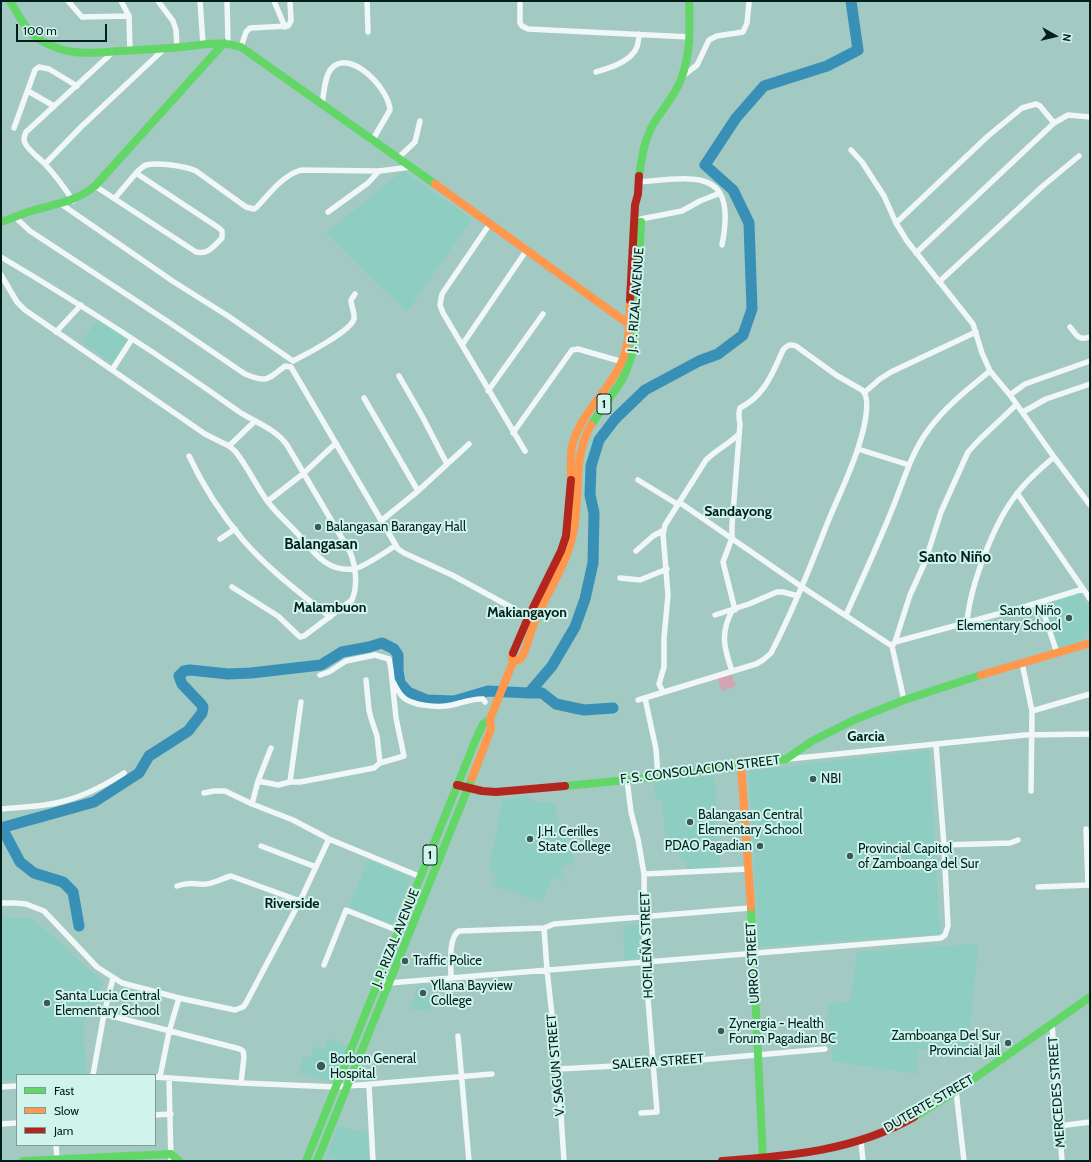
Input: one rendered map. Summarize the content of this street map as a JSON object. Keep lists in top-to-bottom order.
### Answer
{
  "streets": {
    "main road": [
      "J. P. RIZAL AVENUE",
      "1",
      "F. S. CONSOLACION STREET",
      "URRO STREET",
      "DUTERTE STREET"
    ],
    "street": [
      "HOFILEÑA STREET",
      "SALERA STREET",
      "V. SAGUN STREET",
      "MERCEDES STREET"
    ]
  },
  "crossings": [
    ["J. P. RIZAL AVENUE", "F. S. CONSOLACION STREET"],
    ["F. S. CONSOLACION STREET", "HOFILEÑA STREET"],
    ["F. S. CONSOLACION STREET", "URRO STREET"],
    ["HOFILEÑA STREET", "SALERA STREET"],
    ["URRO STREET", "SALERA STREET"],
    ["URRO STREET", "DUTERTE STREET"],
    ["SALERA STREET", "V. SAGUN STREET"],
    ["MERCEDES STREET", "DUTERTE STREET"]
  ],
  "districts": [
    "Sandayong",
    "Balangasan",
    "Santo Niño",
    "Malambuon",
    "Makiangayon",
    "Garcia",
    "Riverside"
  ],
  "places": [
    "Balangasan Barangay Hall",
    "Santo Niño Elementary School",
    "NBI",
    "Balangasan Central Elementary School",
    "J.H. Cerilles State College",
    "PDAO Pagadian",
    "Provincial Capitol of Zamboanga del Sur",
    "Traffic Police",
    "Yllana Bayview College",
    "Santa Lucia Central Elementary School",
    "Zynergia - Health Forum Pagadian BC",
    "Zamboanga Del Sur Provincial Jail",
    "Borbon General Hospital"
  ],
  "legend": ["Fast", "Slow", "Jam"],
  "scale_bar": "100 m",
  "north": "right"
}
